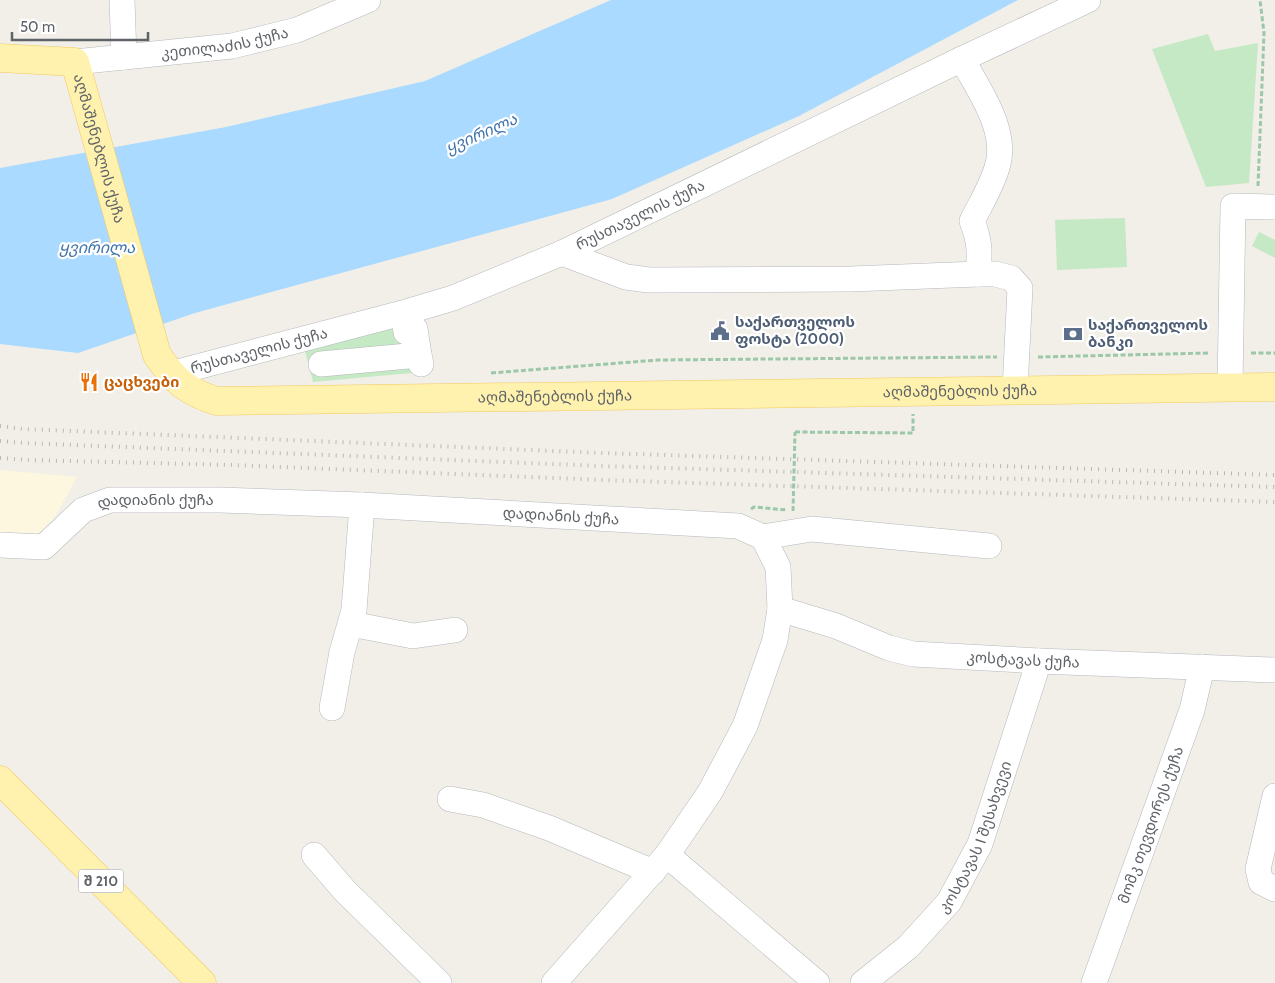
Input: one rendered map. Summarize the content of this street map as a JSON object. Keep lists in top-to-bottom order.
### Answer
{
  "streets": {
    "main road": ["აღმაშენებლის ქუჩა", "შ 210"],
    "street": [
      "კეთილაძის ქუჩა",
      "რუსთაველის ქუჩა",
      "დადიანის ქუჩა",
      "კოსტავას ქუჩა",
      "მომკ თევდორეს ქუჩა",
      "კოსტავას I შესახვევი"
    ]
  },
  "crossings": [
    ["კეთილაძის ქუჩა", "აღმაშენებლის ქუჩა"],
    ["აღმაშენებლის ქუჩა", "რუსთაველის ქუჩა"],
    ["კოსტავას ქუჩა", "მომკ თევდორეს ქუჩა"],
    ["კოსტავას ქუჩა", "კოსტავას I შესახვევი"]
  ],
  "water": ["ყვირილა"],
  "places": {
    "public building": ["საქართველოს ფოსტა (2000)"],
    "bank": ["საქართველოს ბანკი"],
    "restaurant": ["ცაცხვები"]
  },
  "scale_bar": "50 m"
}
